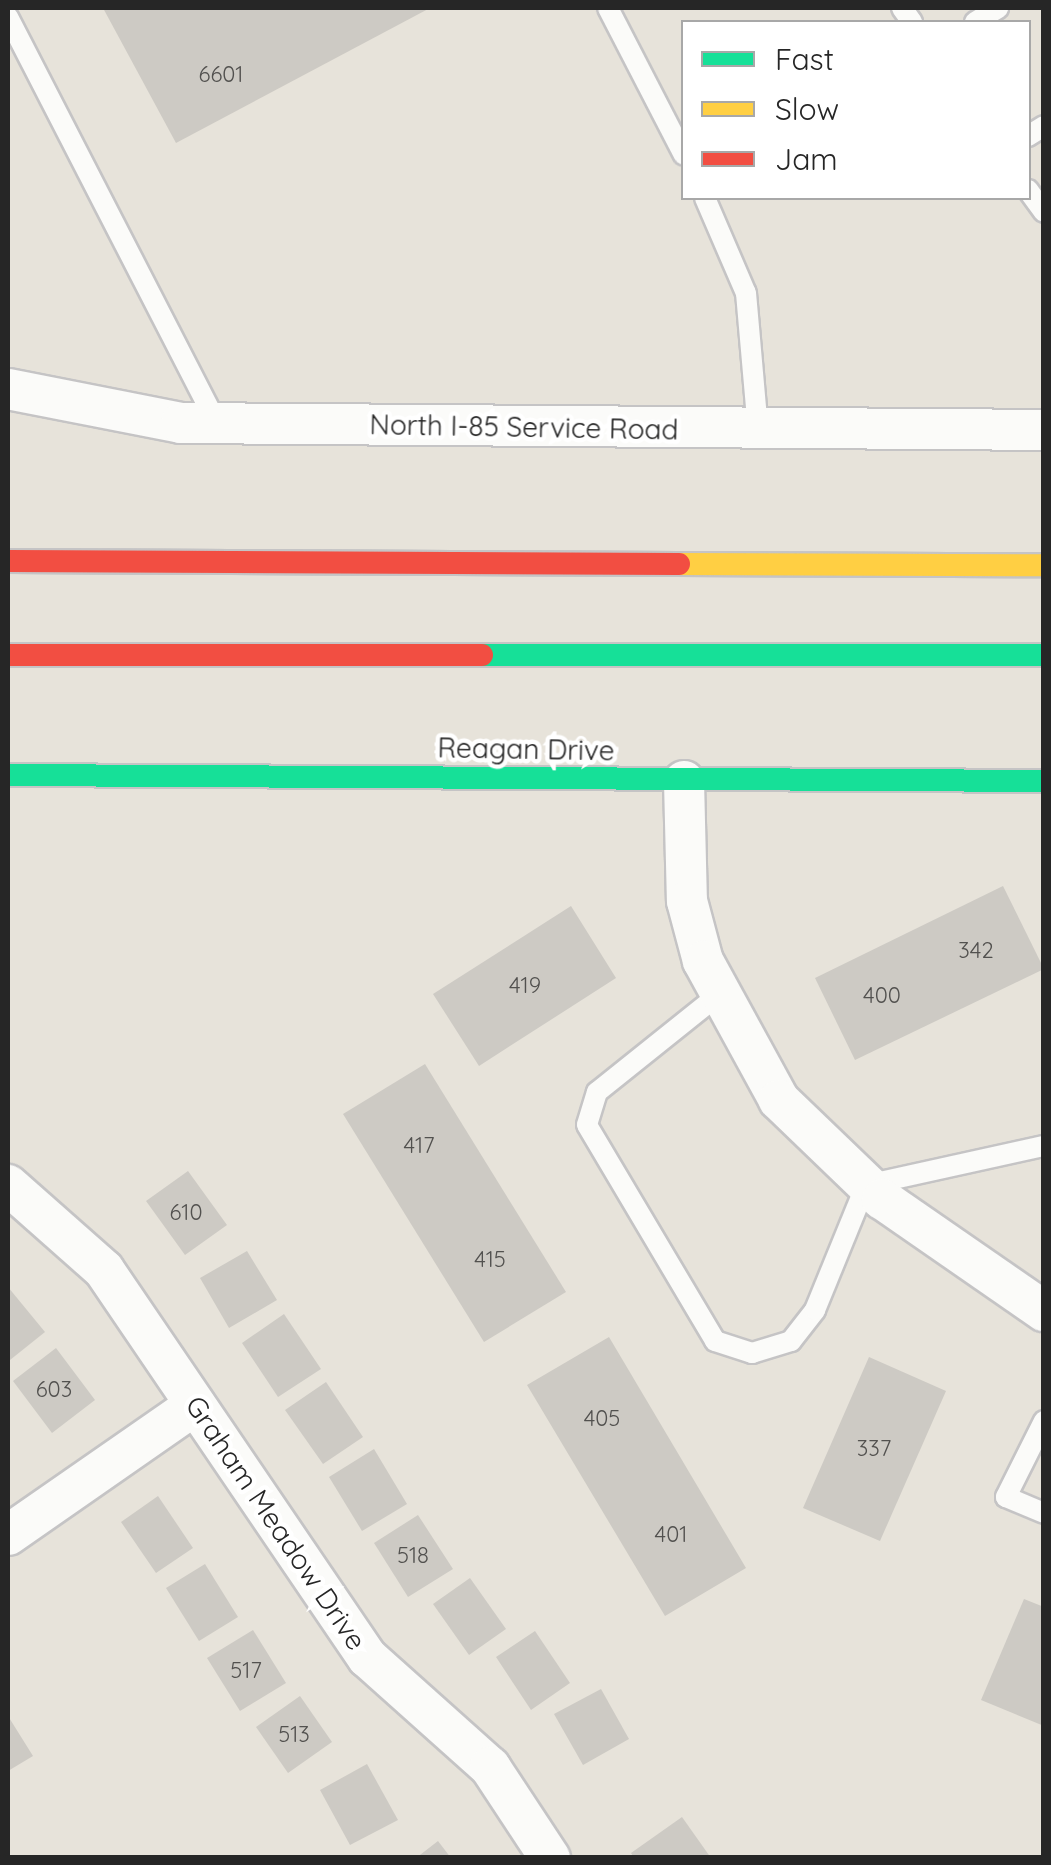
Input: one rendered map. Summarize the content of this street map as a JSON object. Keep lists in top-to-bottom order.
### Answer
{
  "streets": {
    "main road": ["Reagan Drive"],
    "street": ["North I-85 Service Road", "Graham Meadow Drive"]
  },
  "house_numbers": [
    "6601",
    "342",
    "419",
    "400",
    "417",
    "610",
    "415",
    "603",
    "405",
    "337",
    "401",
    "518",
    "517",
    "513"
  ],
  "legend": ["Fast", "Slow", "Jam"]
}
